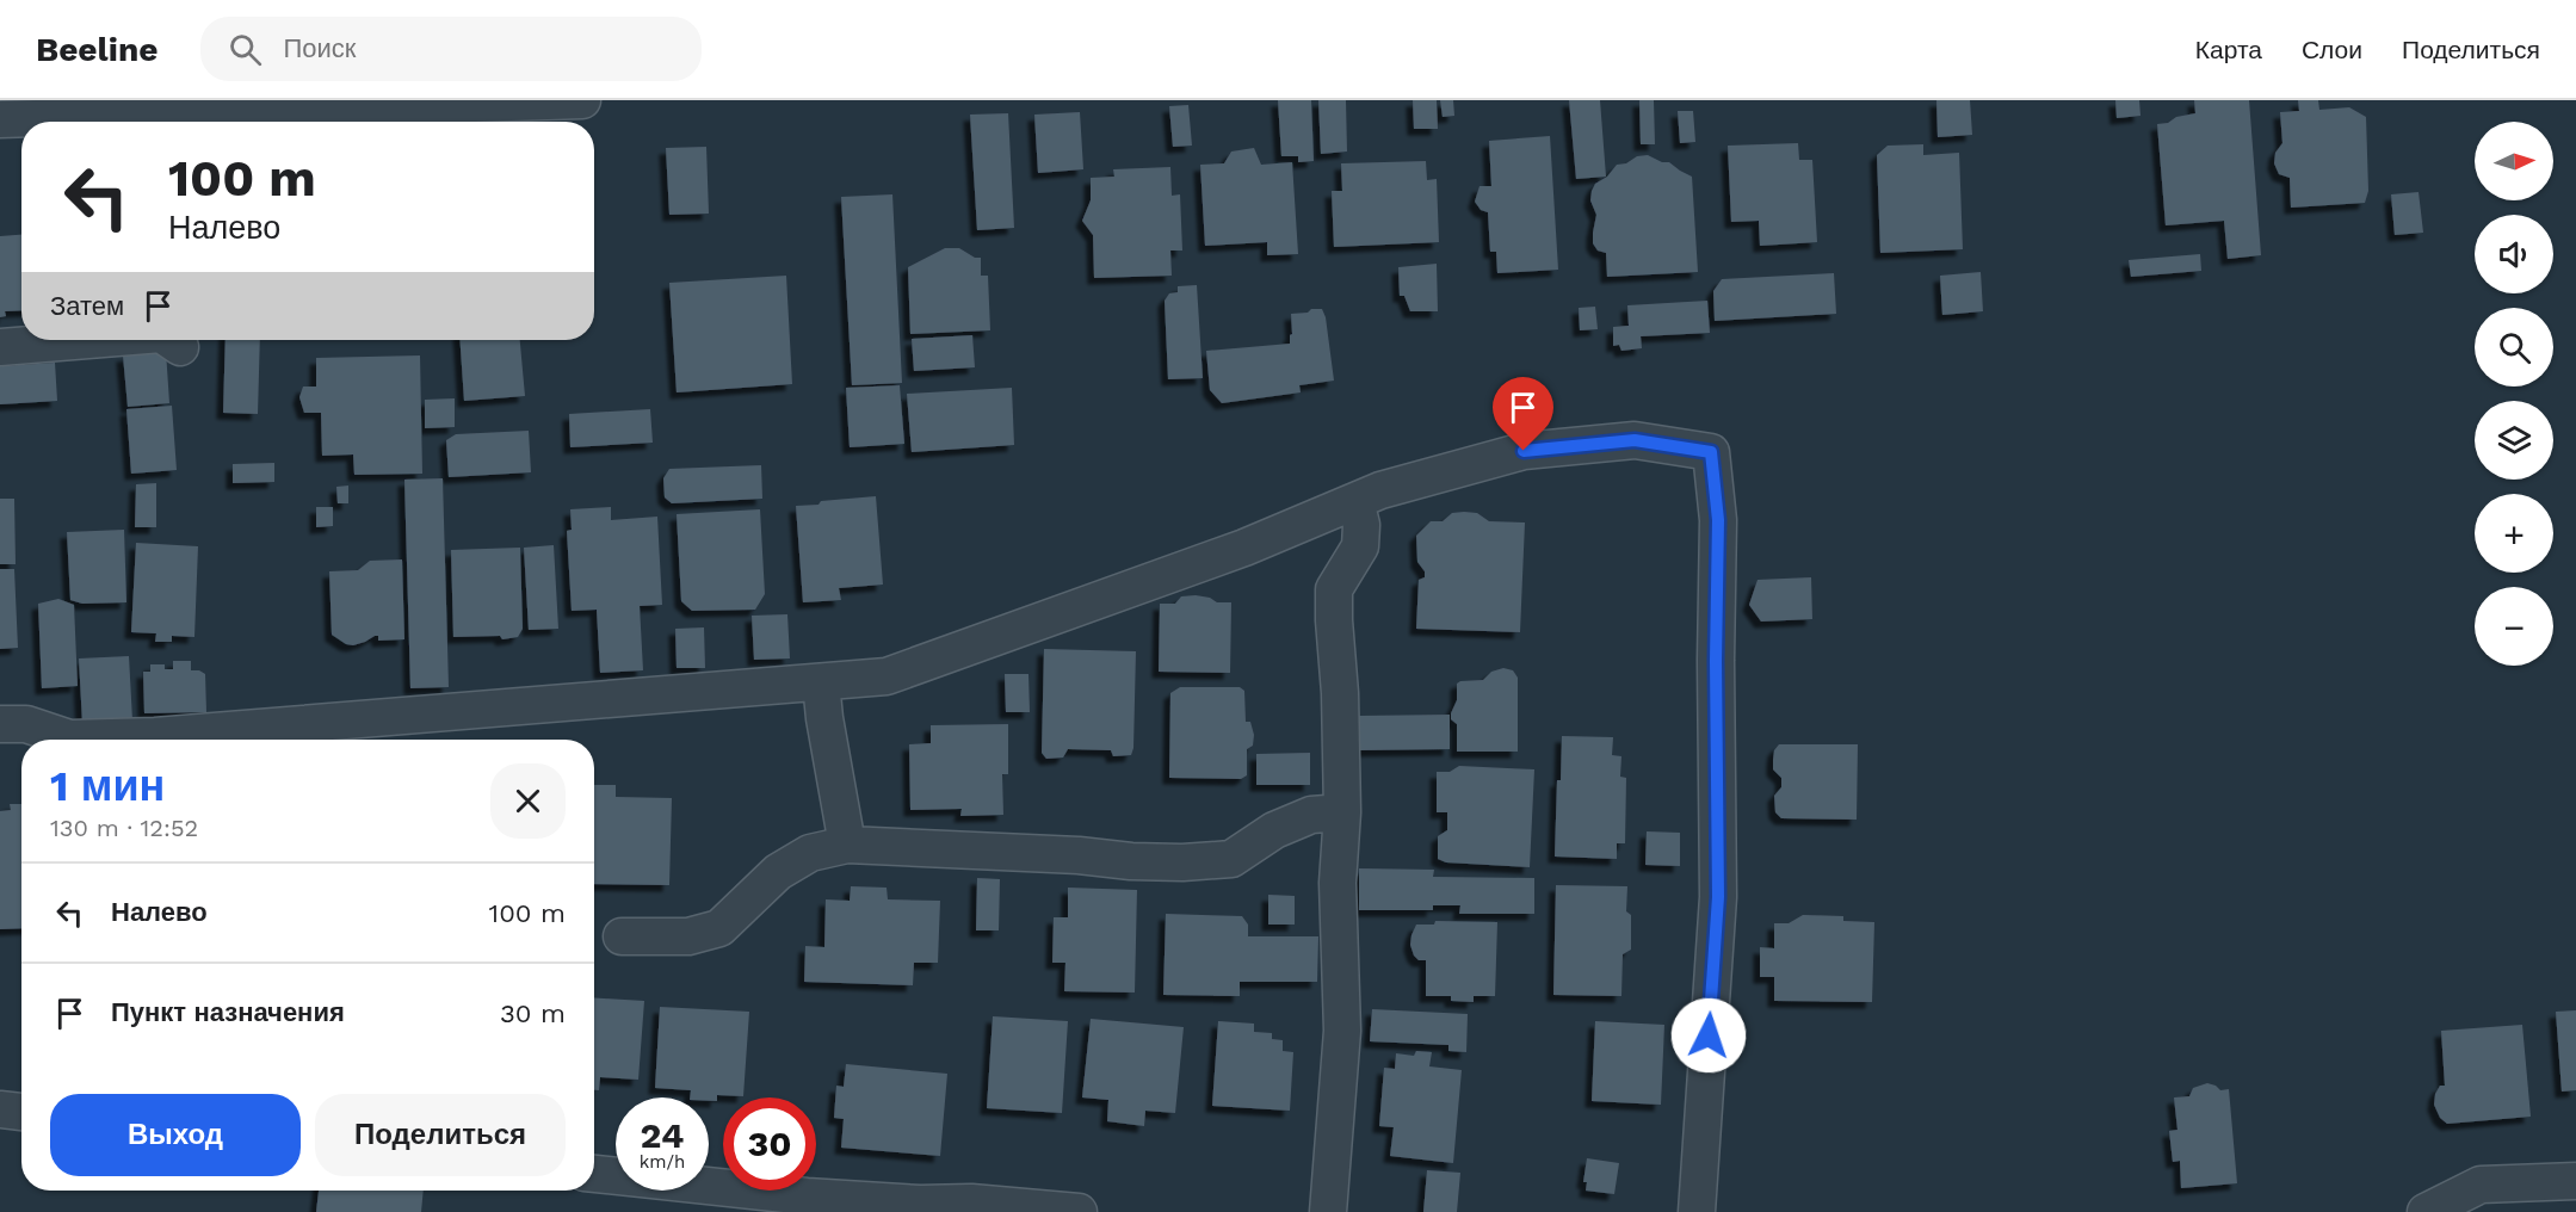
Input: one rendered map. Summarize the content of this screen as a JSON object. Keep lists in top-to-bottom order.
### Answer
{
  "north": "right",
  "page": {
    "header": "Beeline",
    "search": "Поиск",
    "nav": ["Карта", "Слои", "Поделиться"],
    "map_buttons": ["+", "−"],
    "turn": ["100 m", "Налево"],
    "then": "Затем",
    "heading": ["1 мин", "130 m · 12:52"],
    "list": [
      {
        "name": "Налево",
        "value": "100 m"
      },
      {
        "name": "Пункт назначения",
        "value": "30 m"
      }
    ],
    "buttons": ["Выход", "Поделиться"],
    "speed": "24 km/h",
    "limit": "30"
  }
}
